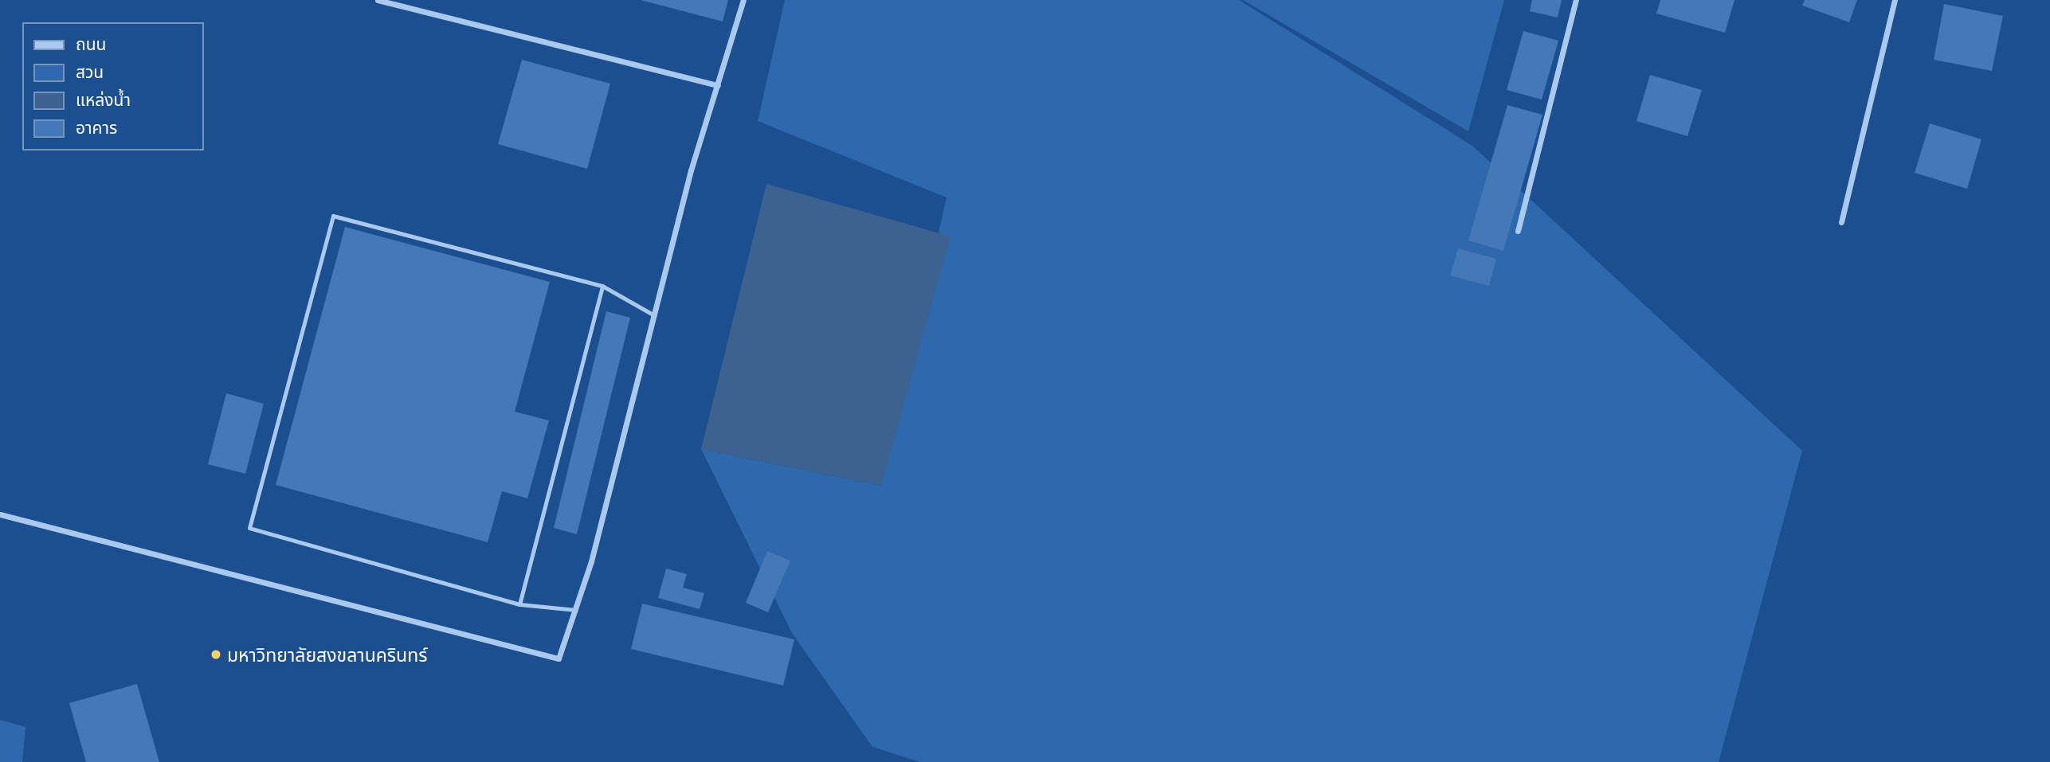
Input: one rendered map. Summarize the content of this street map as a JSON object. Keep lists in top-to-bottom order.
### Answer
{
  "places": ["มหาวิทยาลัยสงขลานครินทร์"],
  "legend": [
    "ถนน",
    "สวน",
    "แหล่งน้ำ",
    "อาคาร"
  ]
}
